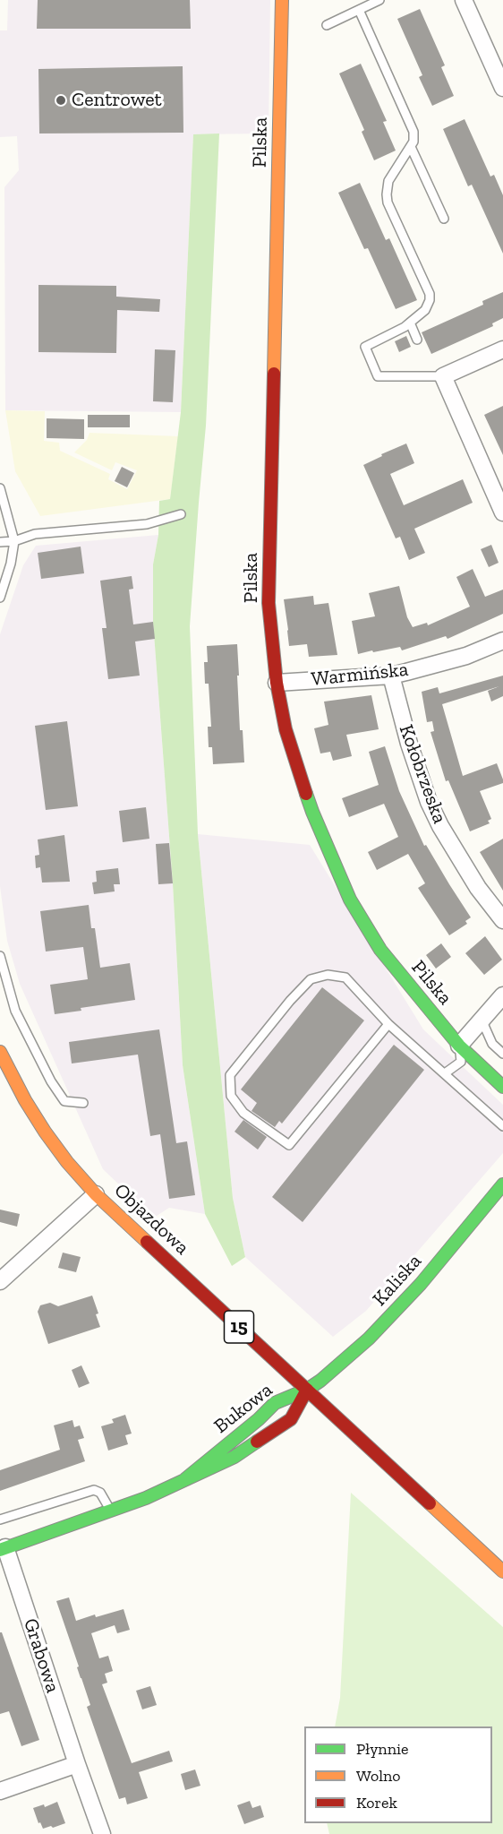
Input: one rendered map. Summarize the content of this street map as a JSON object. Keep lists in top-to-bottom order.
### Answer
{
  "streets": {
    "street": [
      "Pilska",
      "Warmińska",
      "Kołobrzeska",
      "Objazdowa",
      "Kaliska",
      "15",
      "Bukowa",
      "Grabowa"
    ]
  },
  "crossings": [
    ["Pilska", "Warmińska"],
    ["Warmińska", "Kołobrzeska"],
    ["Objazdowa", "Kaliska"],
    ["Objazdowa", "15"],
    ["Objazdowa", "Bukowa"],
    ["Kaliska", "15"],
    ["Kaliska", "Bukowa"],
    ["15", "Bukowa"],
    ["Bukowa", "Grabowa"]
  ],
  "places": ["Centrowet"],
  "legend": ["Płynnie", "Wolno", "Korek"]
}
